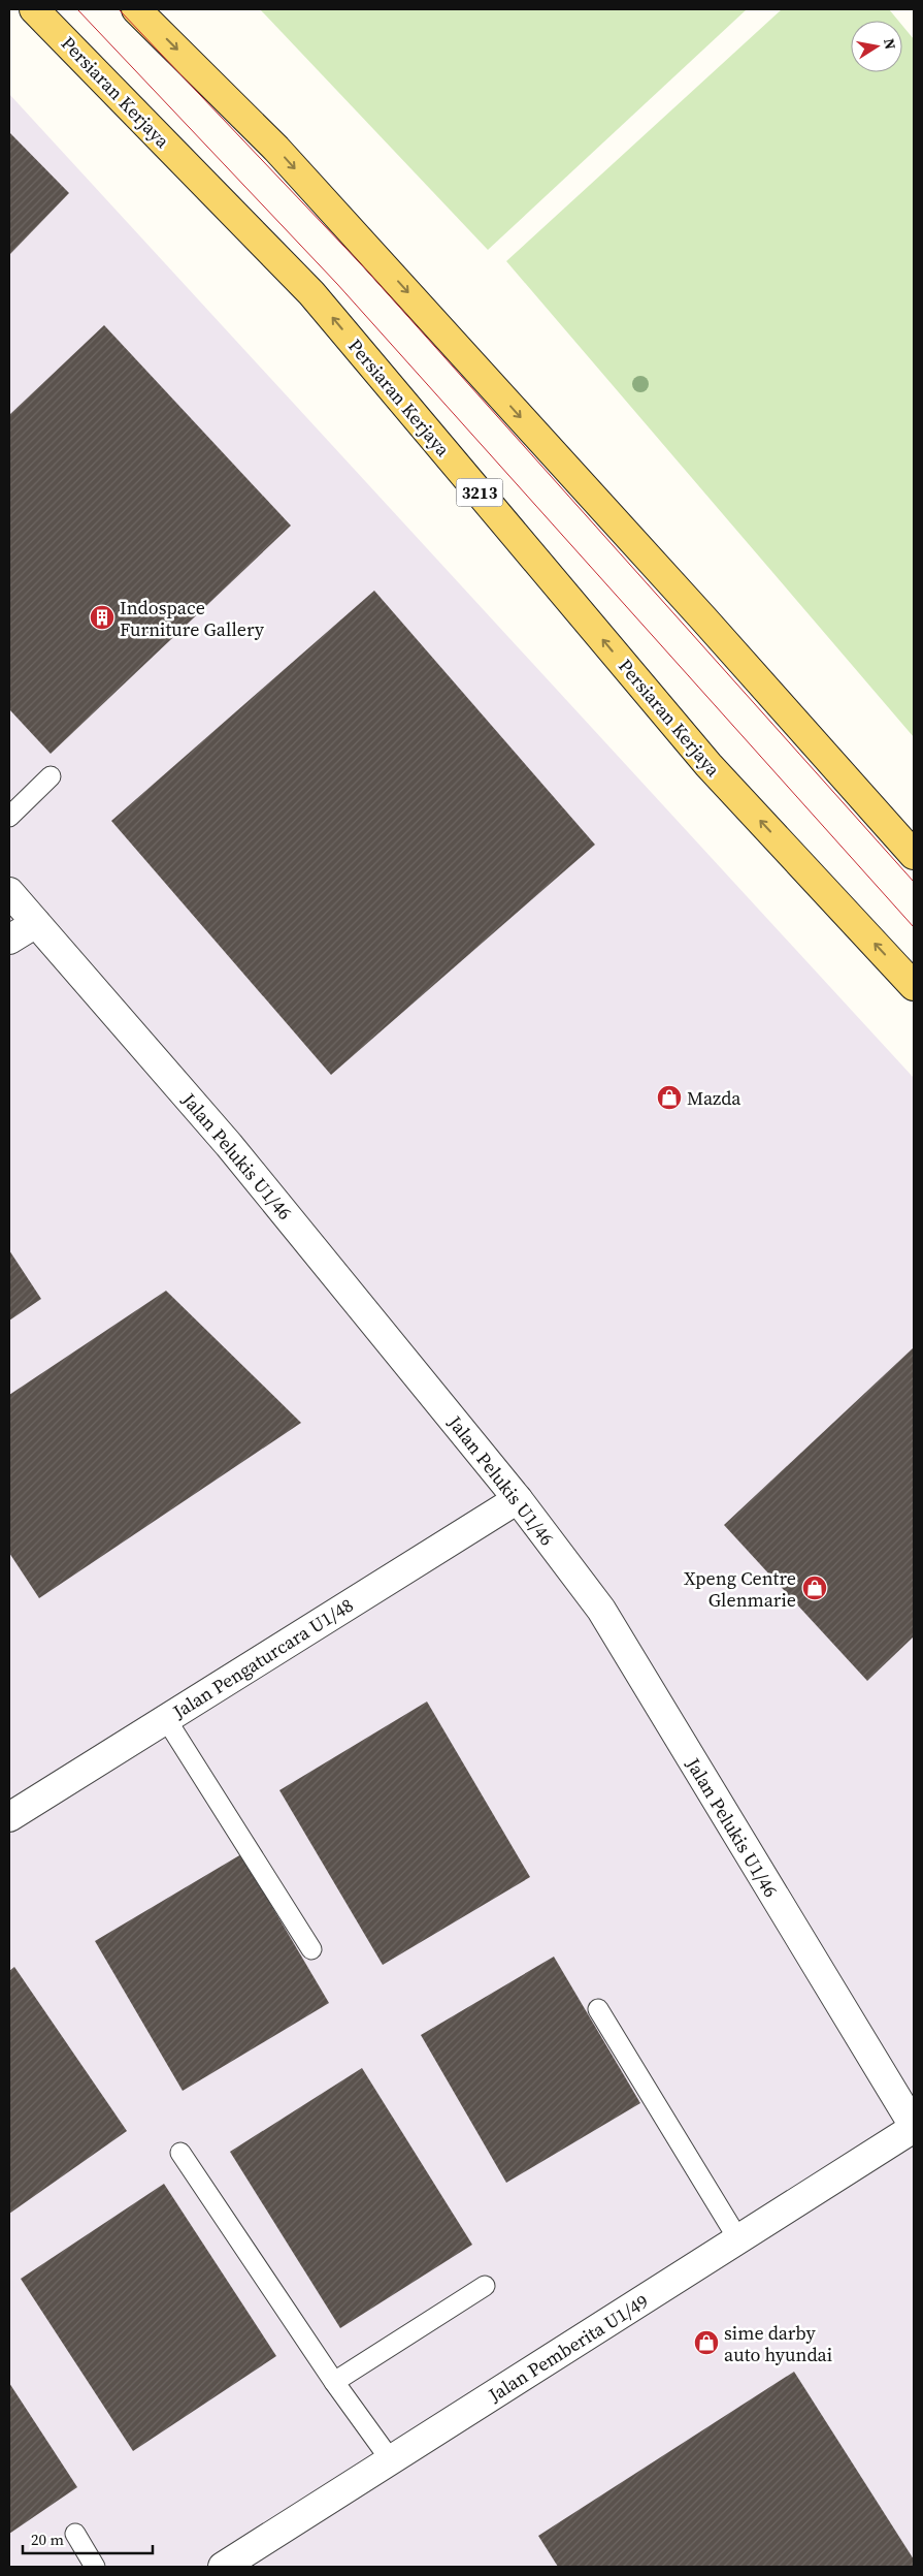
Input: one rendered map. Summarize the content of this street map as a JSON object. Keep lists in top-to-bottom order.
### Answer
{
  "streets": {
    "main road": ["Persiaran Kerjaya", "3213"],
    "street": ["Jalan Pelukis U1/46", "Jalan Pengaturcara U1/48", "Jalan Pemberita U1/49"]
  },
  "crossings": [
    ["Jalan Pelukis U1/46", "Jalan Pengaturcara U1/48"],
    ["Jalan Pelukis U1/46", "Jalan Pemberita U1/49"]
  ],
  "places": {
    "building": ["Indospace Furniture Gallery"],
    "shop": ["Mazda", "Xpeng Centre Glenmarie", "sime darby auto hyundai"]
  },
  "scale_bar": "20 m",
  "north": "right"
}
